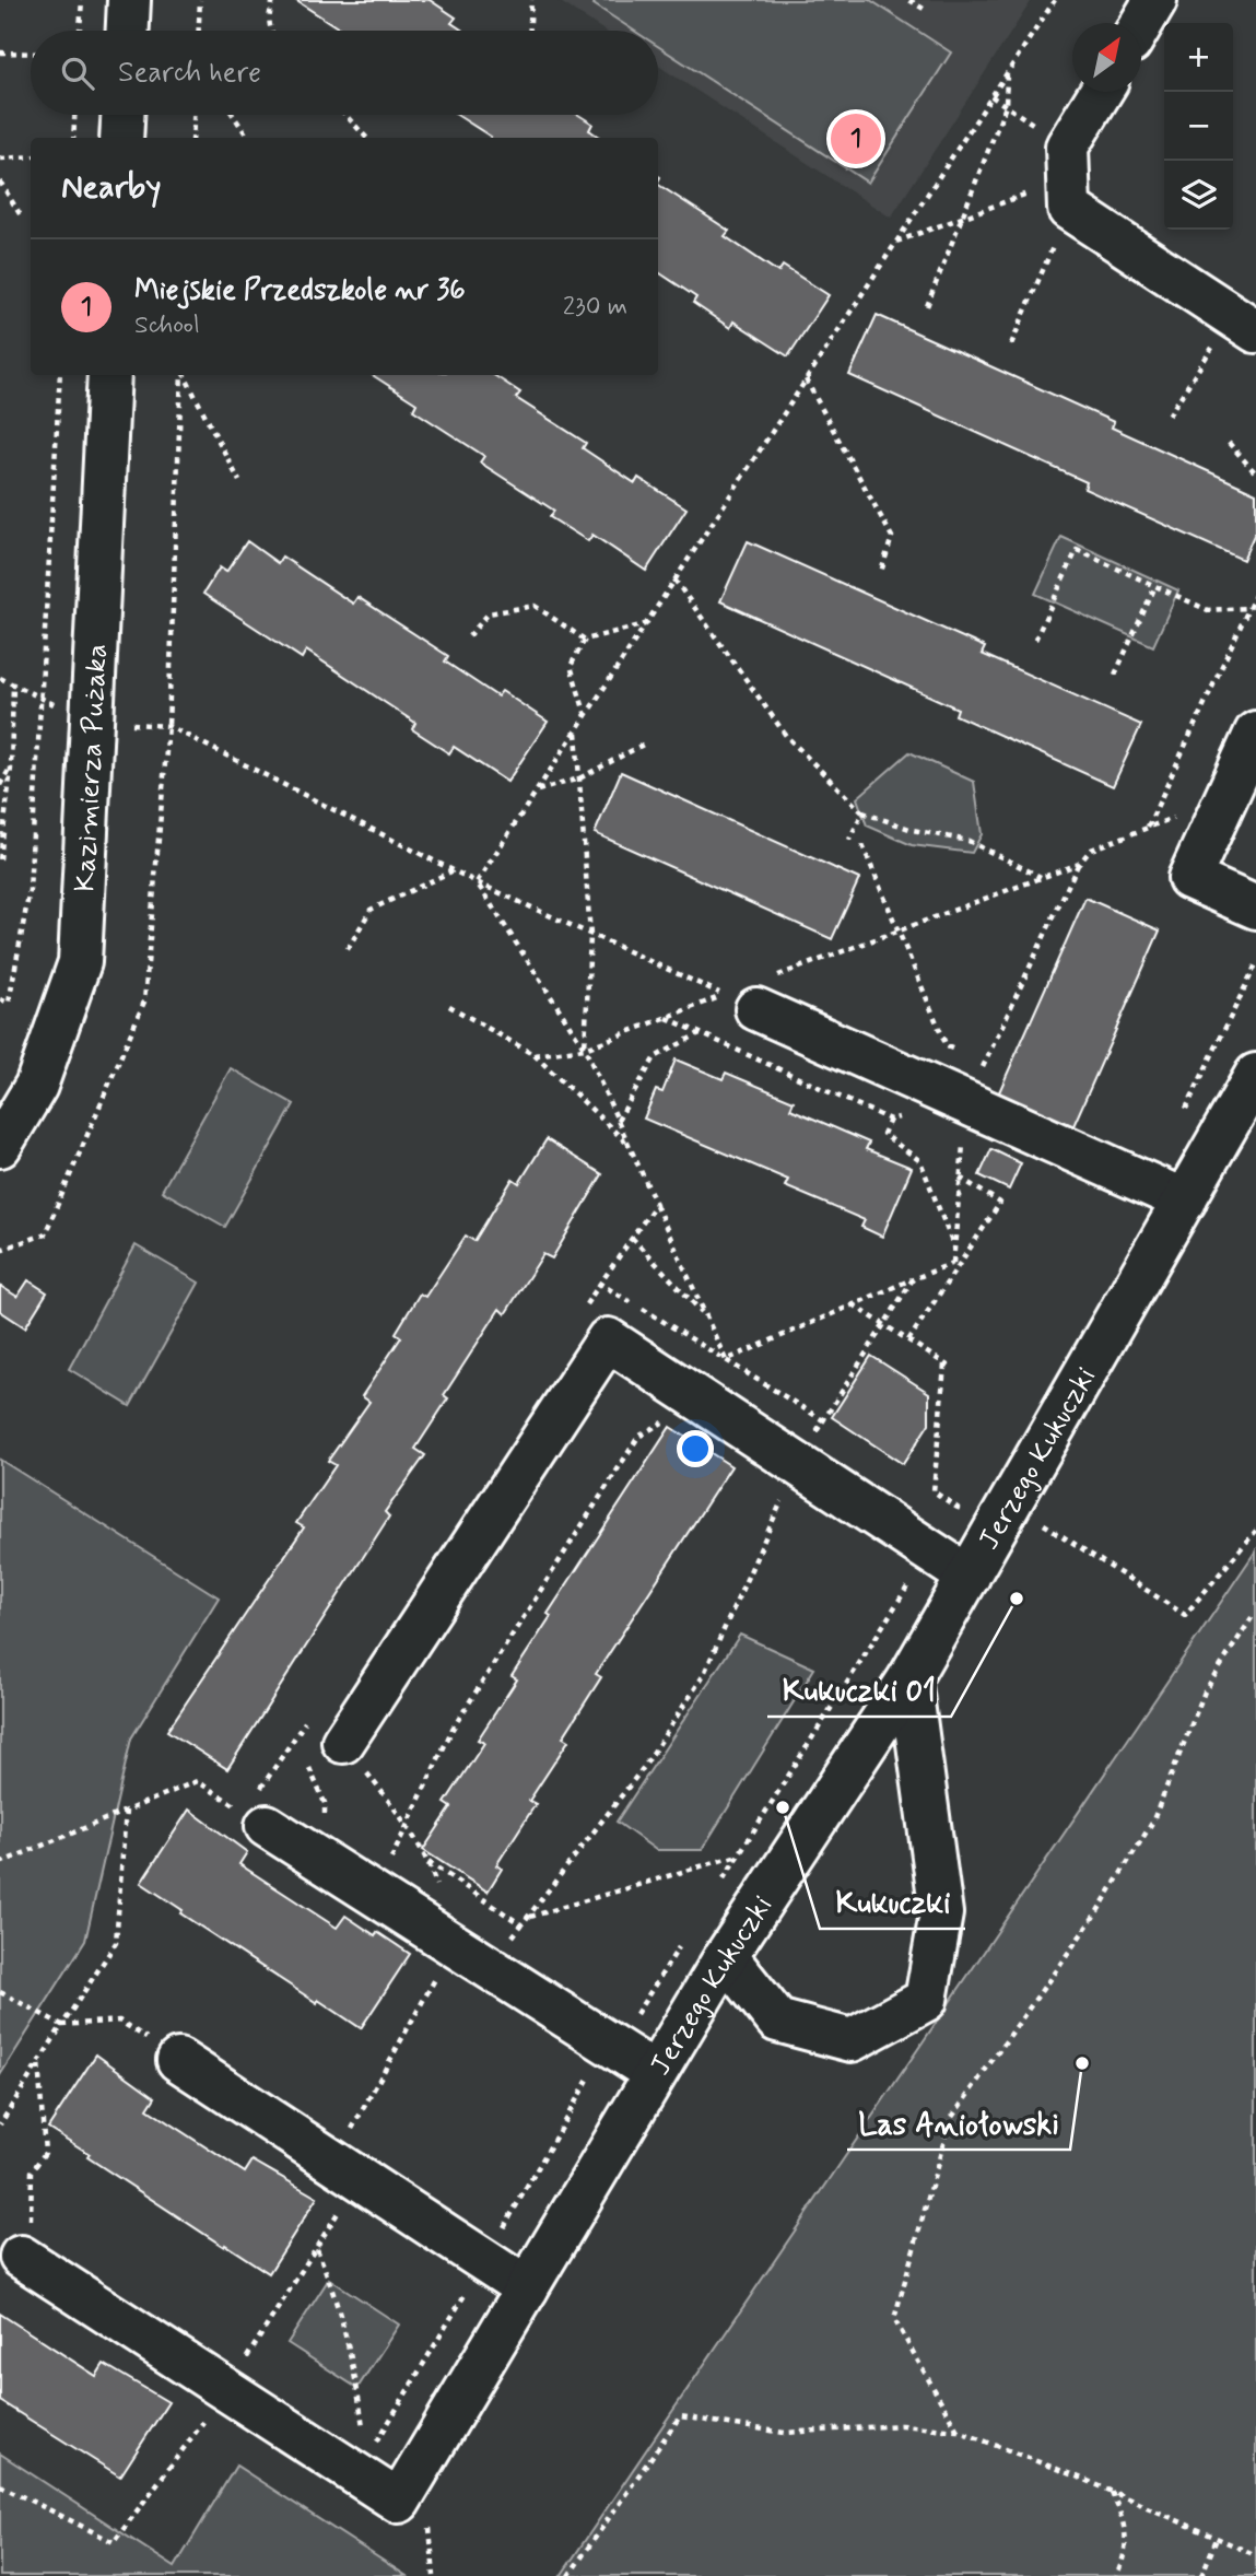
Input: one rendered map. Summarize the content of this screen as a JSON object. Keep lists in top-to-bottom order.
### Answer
{
  "streets": {
    "street": ["Kazimierza Pużaka", "Jerzego Kukuczki"]
  },
  "places": ["Kukuczki 01", "Kukuczki", "Las Aniołowski"],
  "north": "top right",
  "page": {
    "map_buttons": ["+", "−"],
    "search": "Search here",
    "pins": "1",
    "heading": "Nearby",
    "list": [
      {
        "mark": "1",
        "name": "Miejskie Przedszkole nr 36",
        "note": "School",
        "value": "230 m"
      }
    ]
  }
}
